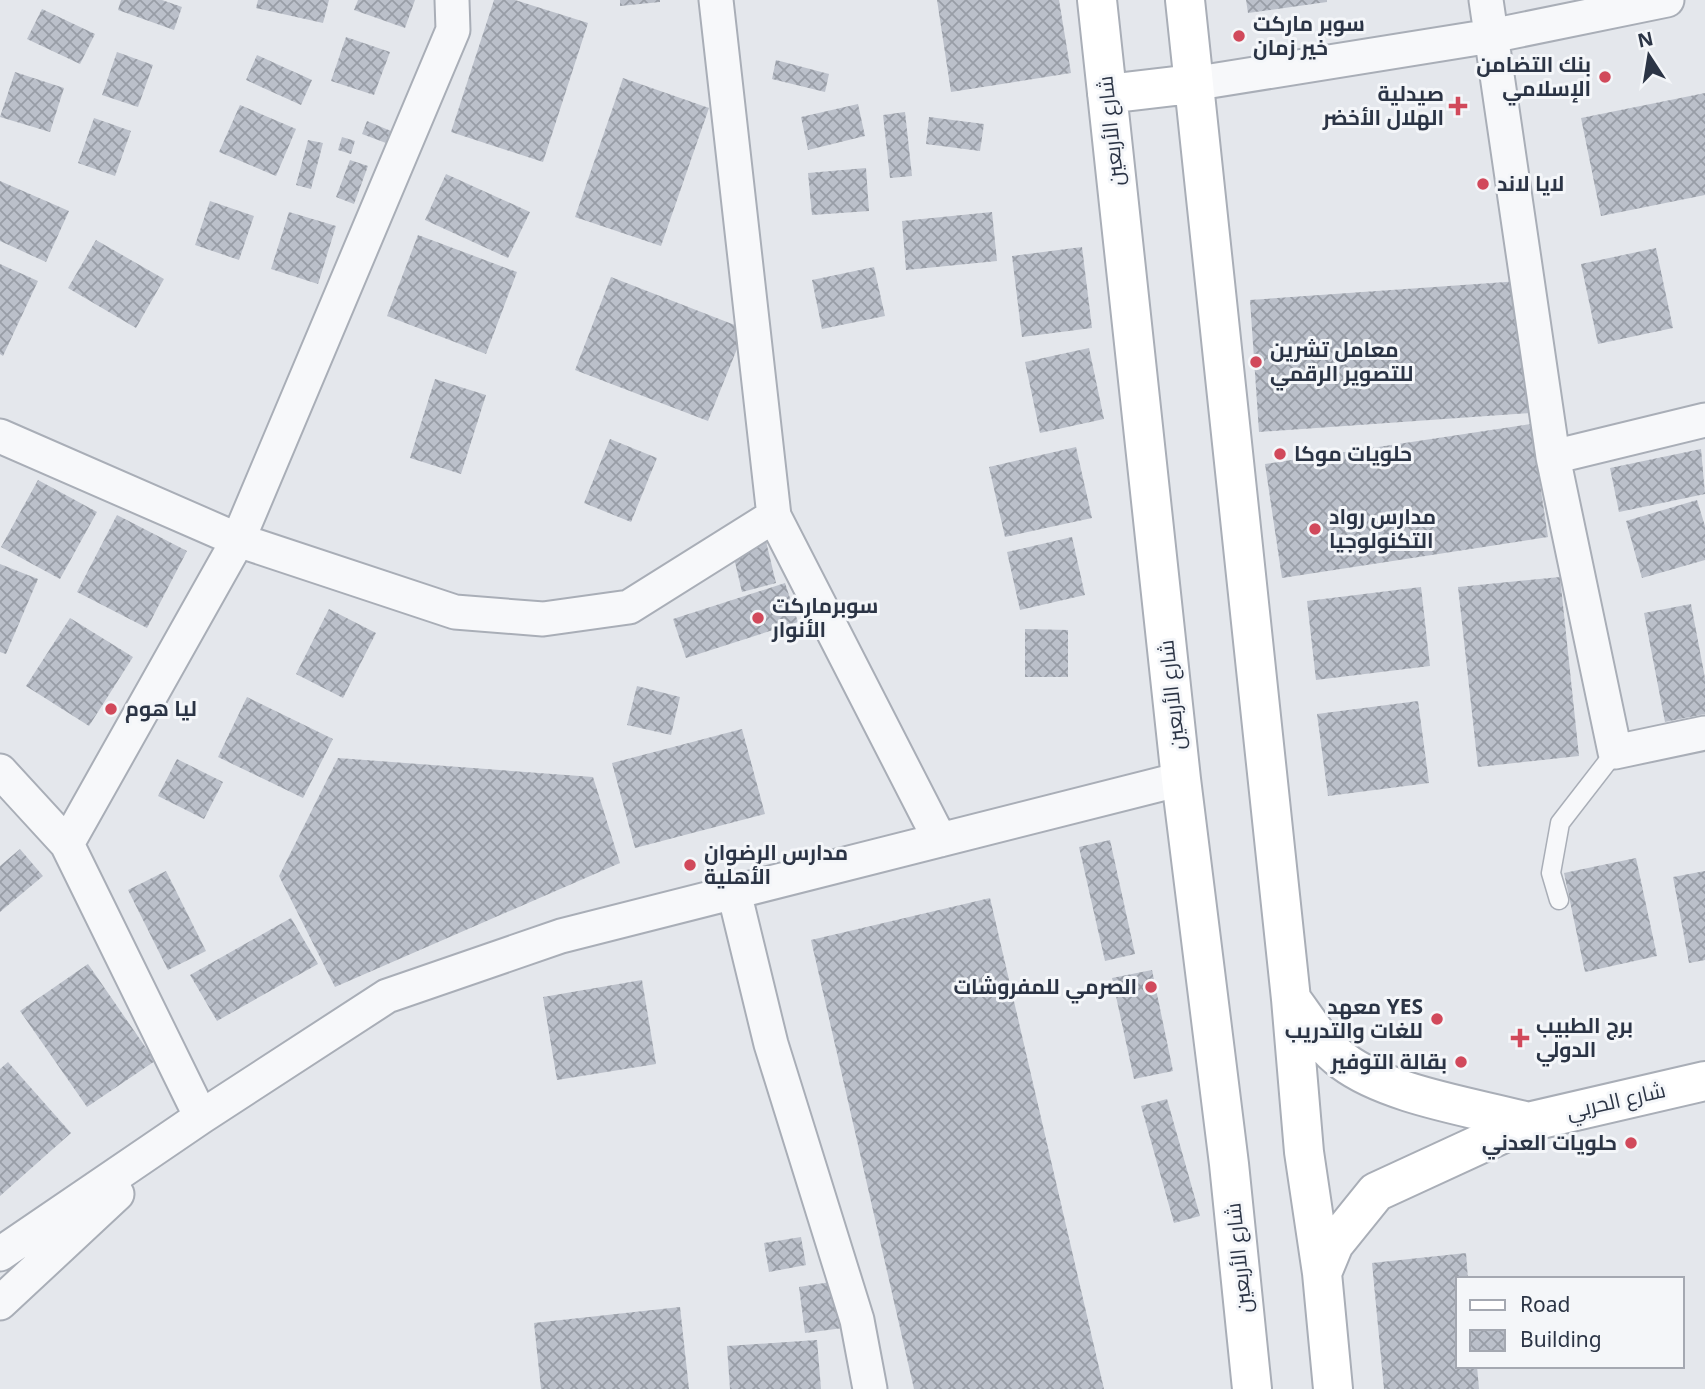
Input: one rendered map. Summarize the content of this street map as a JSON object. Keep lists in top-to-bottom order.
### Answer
{
  "streets": {
    "main road": ["شارع الأربعين", "شارع الحربي"]
  },
  "places": {
    "other": [
      "سوبر ماركت خير زمان",
      "بنك التضامن الإسلامي",
      "لايا لاند",
      "معامل تشرين للتصوير الرقمي",
      "حلويات موكا",
      "مدارس رواد التكنولوجيا",
      "سوبرماركت الأنوار",
      "ليا هوم",
      "مدارس الرضوان الأهلية",
      "الصرمي للمفروشات",
      "معهد YES للغات والتدريب",
      "بقالة التوفير",
      "حلويات العدني"
    ],
    "health": ["صيدلية الهلال الأخضر", "برج الطبيب الدولي"]
  },
  "legend": ["Road", "Building"],
  "north": "top"
}
